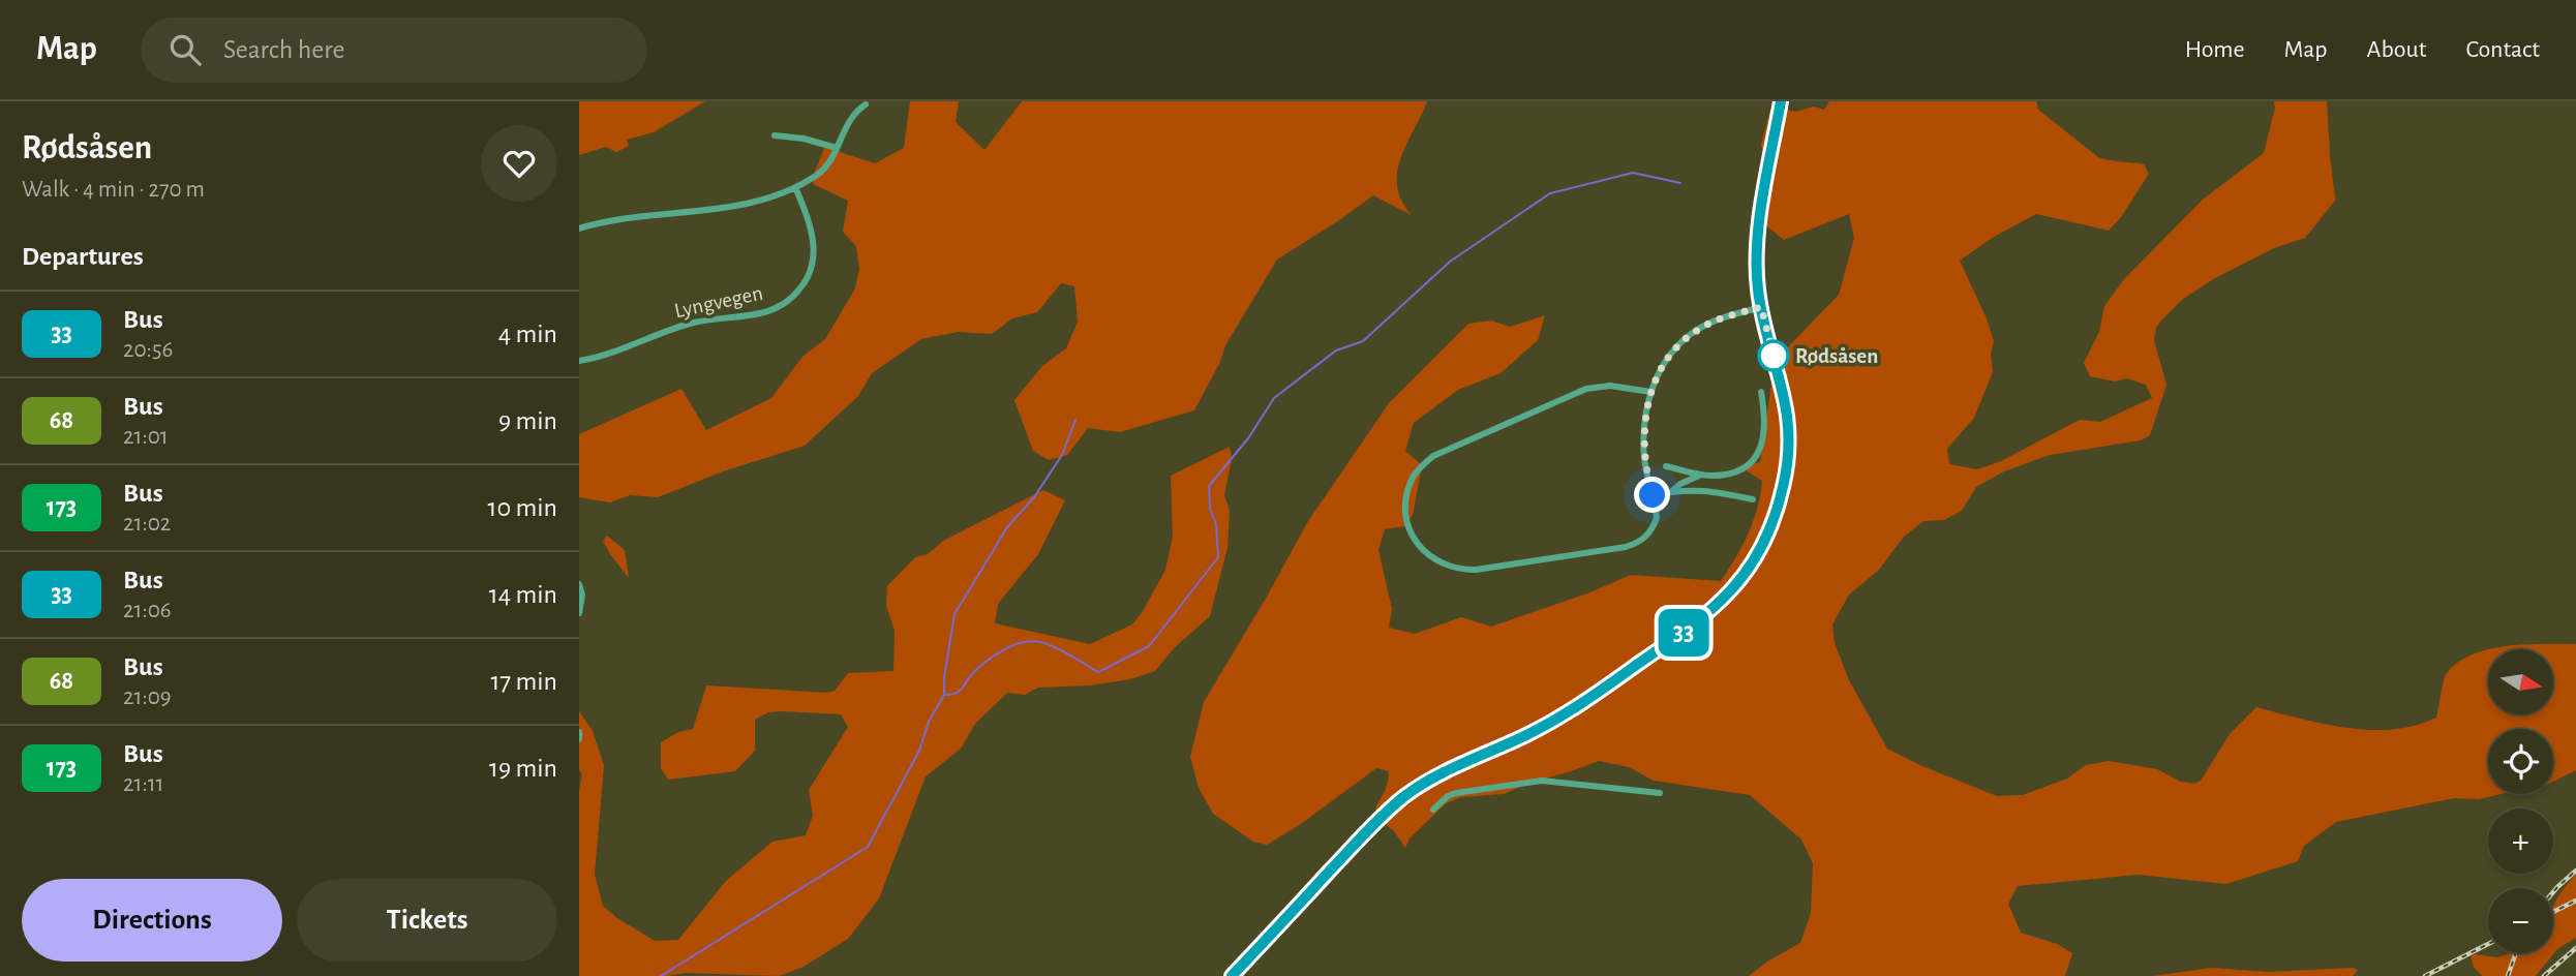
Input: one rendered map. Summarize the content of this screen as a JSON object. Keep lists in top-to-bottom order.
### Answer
{
  "streets": {
    "street": ["Lyngvegen"]
  },
  "places": ["Rødsåsen"],
  "lines": ["bus line 33"],
  "north": "right",
  "page": {
    "header": "Map",
    "search": "Search here",
    "nav": [
      "Home",
      "Map",
      "About",
      "Contact"
    ],
    "heading": [
      ["Rødsåsen", "Walk · 4 min · 270 m"],
      "Departures"
    ],
    "on_map": "33",
    "list": [
      {
        "mark": "33",
        "name": "Bus",
        "note": "20:56",
        "value": "4 min"
      },
      {
        "mark": "68",
        "name": "Bus",
        "note": "21:01",
        "value": "9 min"
      },
      {
        "mark": "173",
        "name": "Bus",
        "note": "21:02",
        "value": "10 min"
      },
      {
        "mark": "33",
        "name": "Bus",
        "note": "21:06",
        "value": "14 min"
      },
      {
        "mark": "68",
        "name": "Bus",
        "note": "21:09",
        "value": "17 min"
      },
      {
        "mark": "173",
        "name": "Bus",
        "note": "21:11",
        "value": "19 min"
      }
    ],
    "map_buttons": ["+", "−"],
    "buttons": ["Directions", "Tickets"]
  }
}
